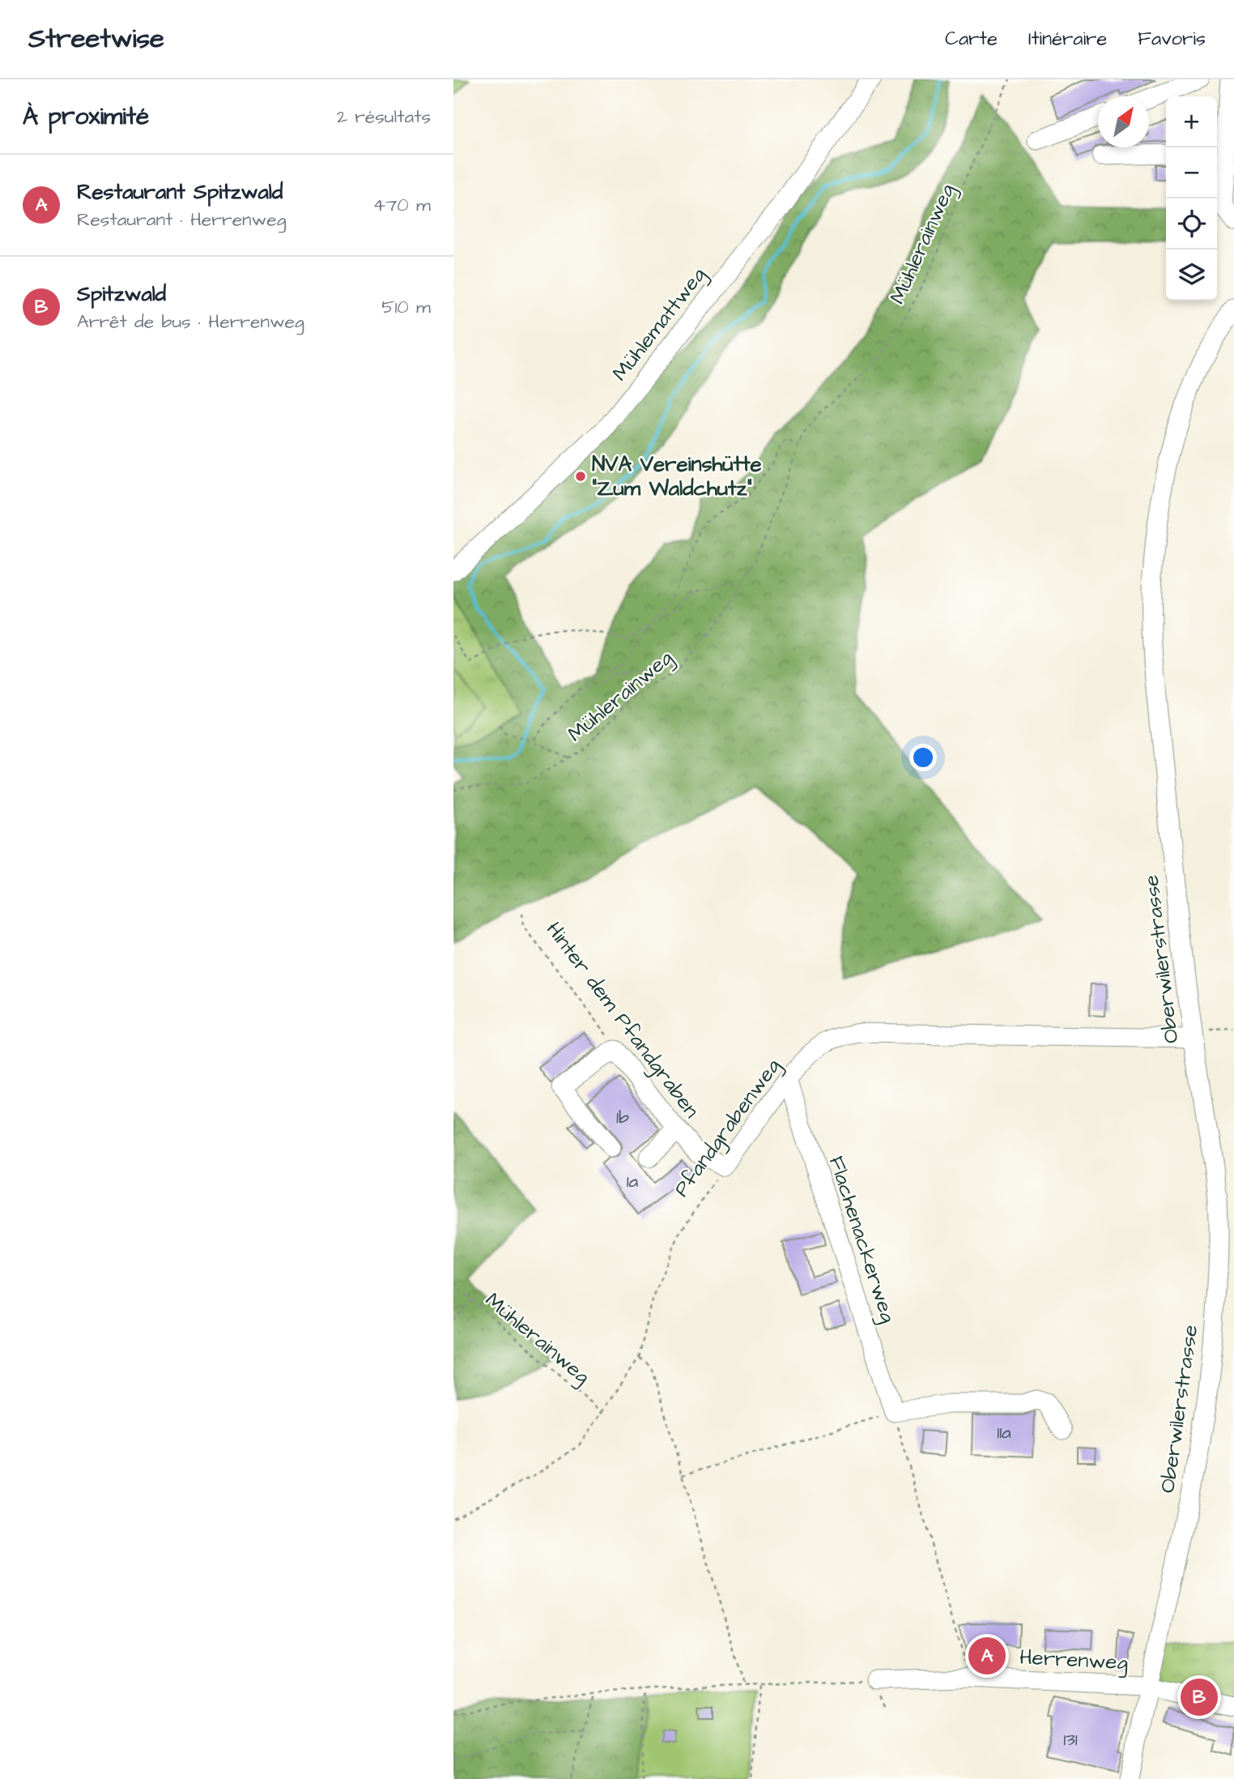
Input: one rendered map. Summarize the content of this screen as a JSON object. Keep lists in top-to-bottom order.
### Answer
{
  "streets": {
    "street": [
      "Mühlemattweg",
      "Oberwilerstrasse",
      "Hinter dem Pfandgraben",
      "Pfandgrabenweg",
      "Flachenackerweg",
      "Herrenweg"
    ],
    "path": ["Mühlerainweg"]
  },
  "crossings": [
    ["Mühlerainweg", "Pfandgrabenweg"],
    ["Oberwilerstrasse", "Pfandgrabenweg"],
    ["Oberwilerstrasse", "Herrenweg"],
    ["Hinter dem Pfandgraben", "Pfandgrabenweg"],
    ["Pfandgrabenweg", "Flachenackerweg"]
  ],
  "places": ["NVA Vereinshütte \"Zum Waldchutz\""],
  "house_numbers": [
    "1b",
    "1a",
    "11a",
    "131"
  ],
  "north": "top right",
  "page": {
    "header": "Streetwise",
    "nav": ["Carte", "Itinéraire", "Favoris"],
    "heading": ["À proximité", "2 résultats"],
    "map_buttons": ["+", "−"],
    "list": [
      {
        "mark": "A",
        "name": "Restaurant Spitzwald",
        "note": "Restaurant · Herrenweg",
        "value": "470 m"
      },
      {
        "mark": "B",
        "name": "Spitzwald",
        "note": "Arrêt de bus · Herrenweg",
        "value": "510 m"
      }
    ],
    "pins": ["A", "B"]
  }
}
